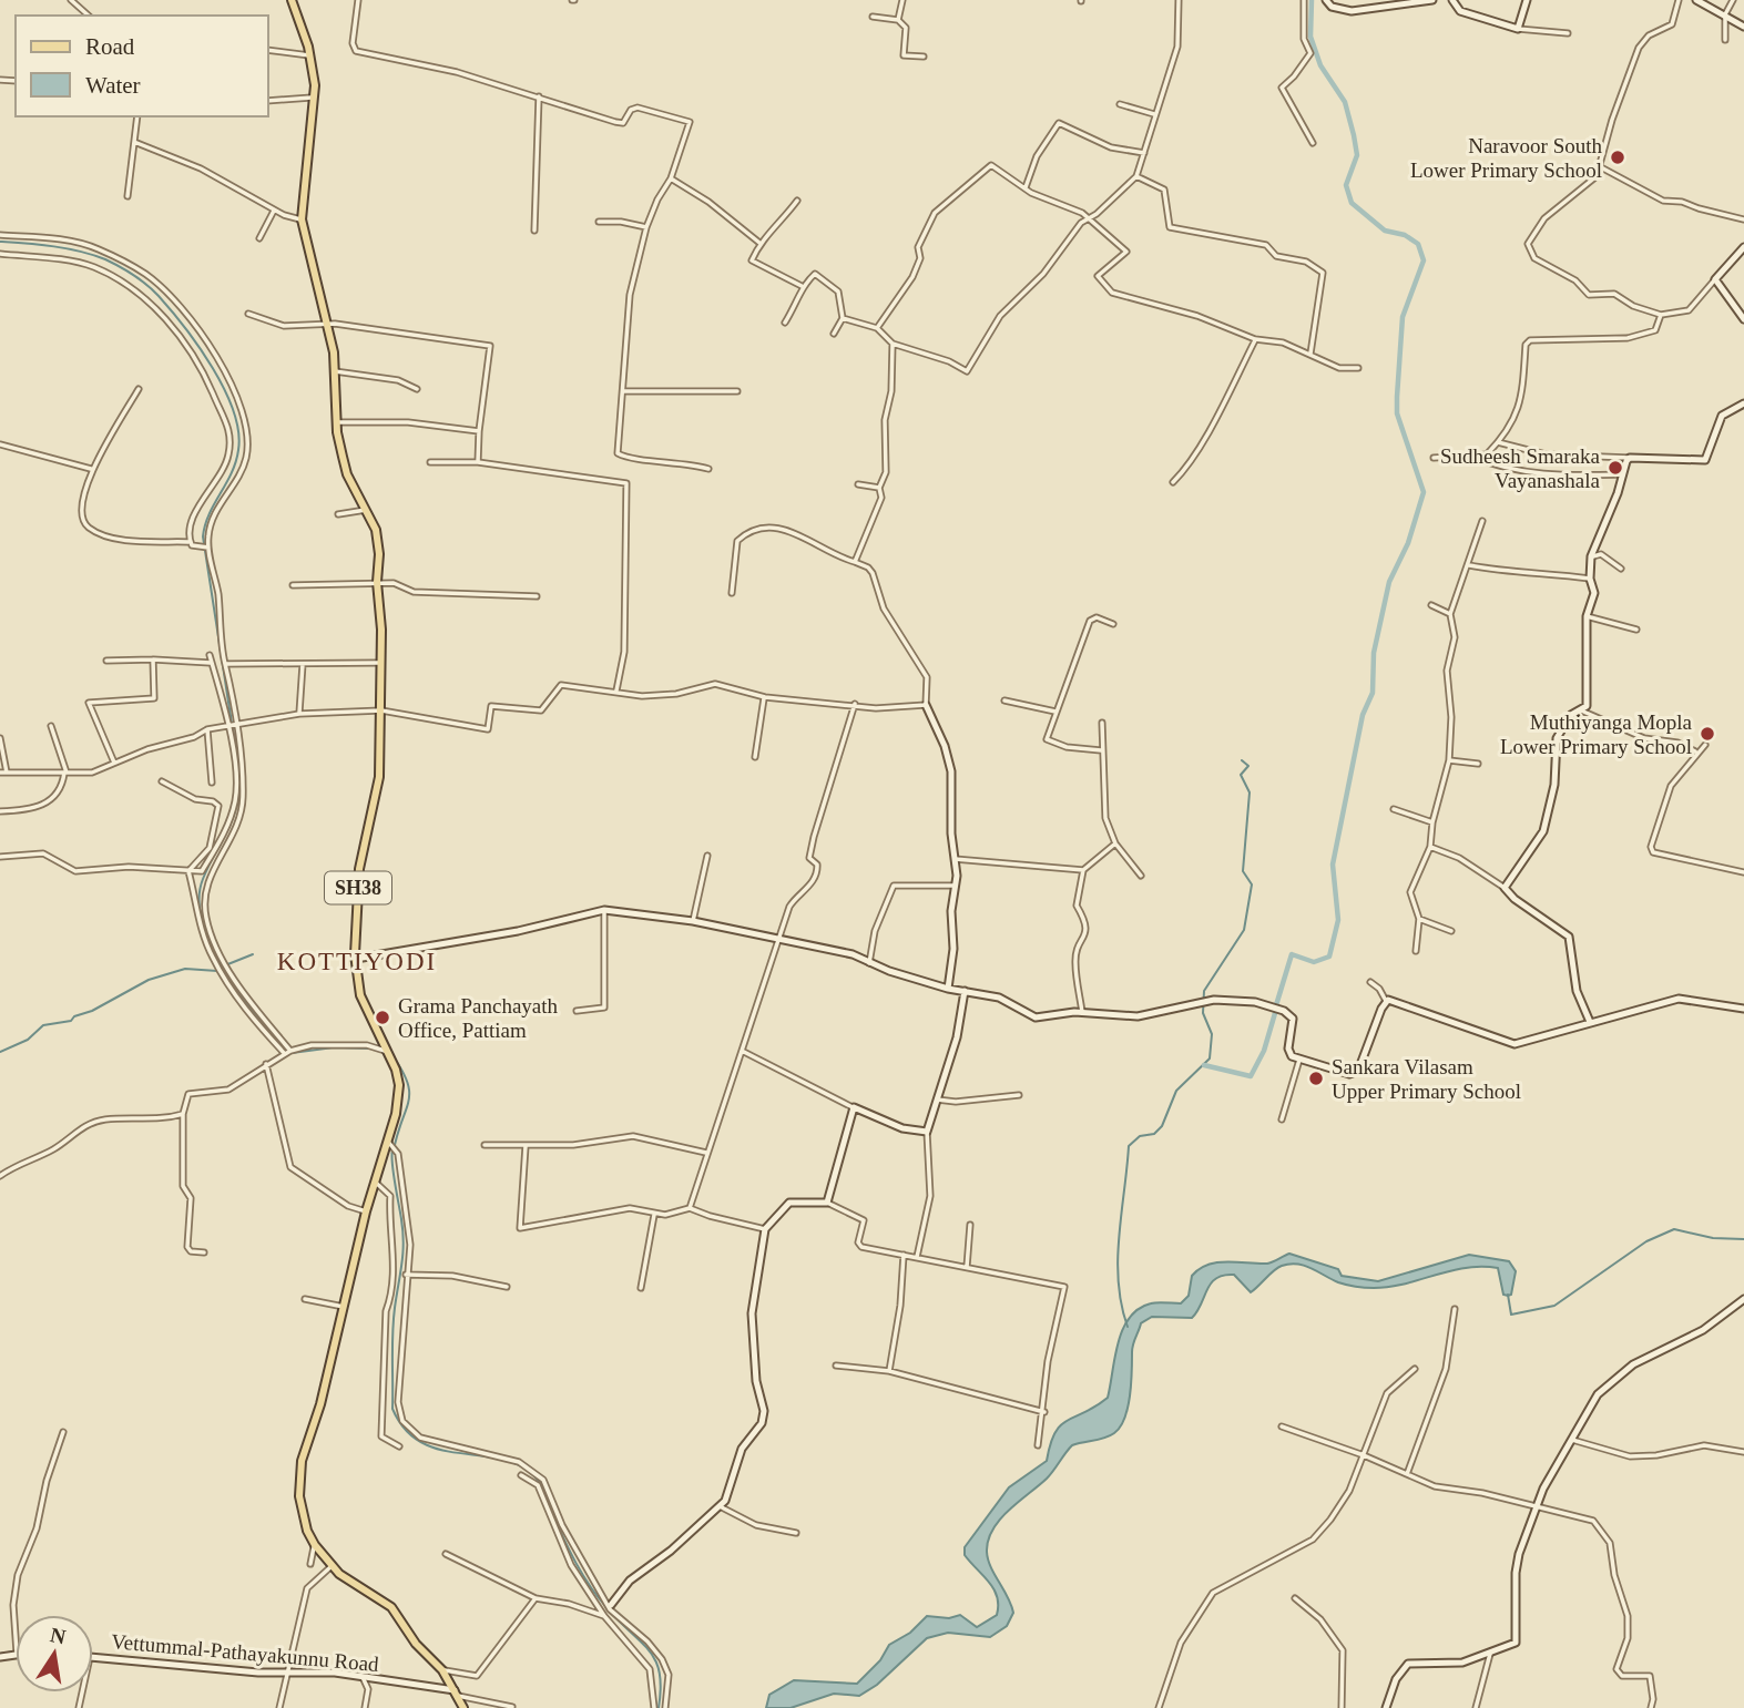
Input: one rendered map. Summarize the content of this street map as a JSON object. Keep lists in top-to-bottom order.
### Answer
{
  "streets": {
    "main road": ["SH38", "Vettummal-Pathayakunnu Road"]
  },
  "crossings": [
    ["SH38", "Vettummal-Pathayakunnu Road"]
  ],
  "districts": ["KOTTIYODI"],
  "places": [
    "Naravoor South Lower Primary School",
    "Sudheesh Smaraka Vayanashala",
    "Muthiyanga Mopla Lower Primary School",
    "Grama Panchayath Office, Pattiam",
    "Sankara Vilasam Upper Primary School"
  ],
  "legend": ["Road", "Water"],
  "north": "top"
}
